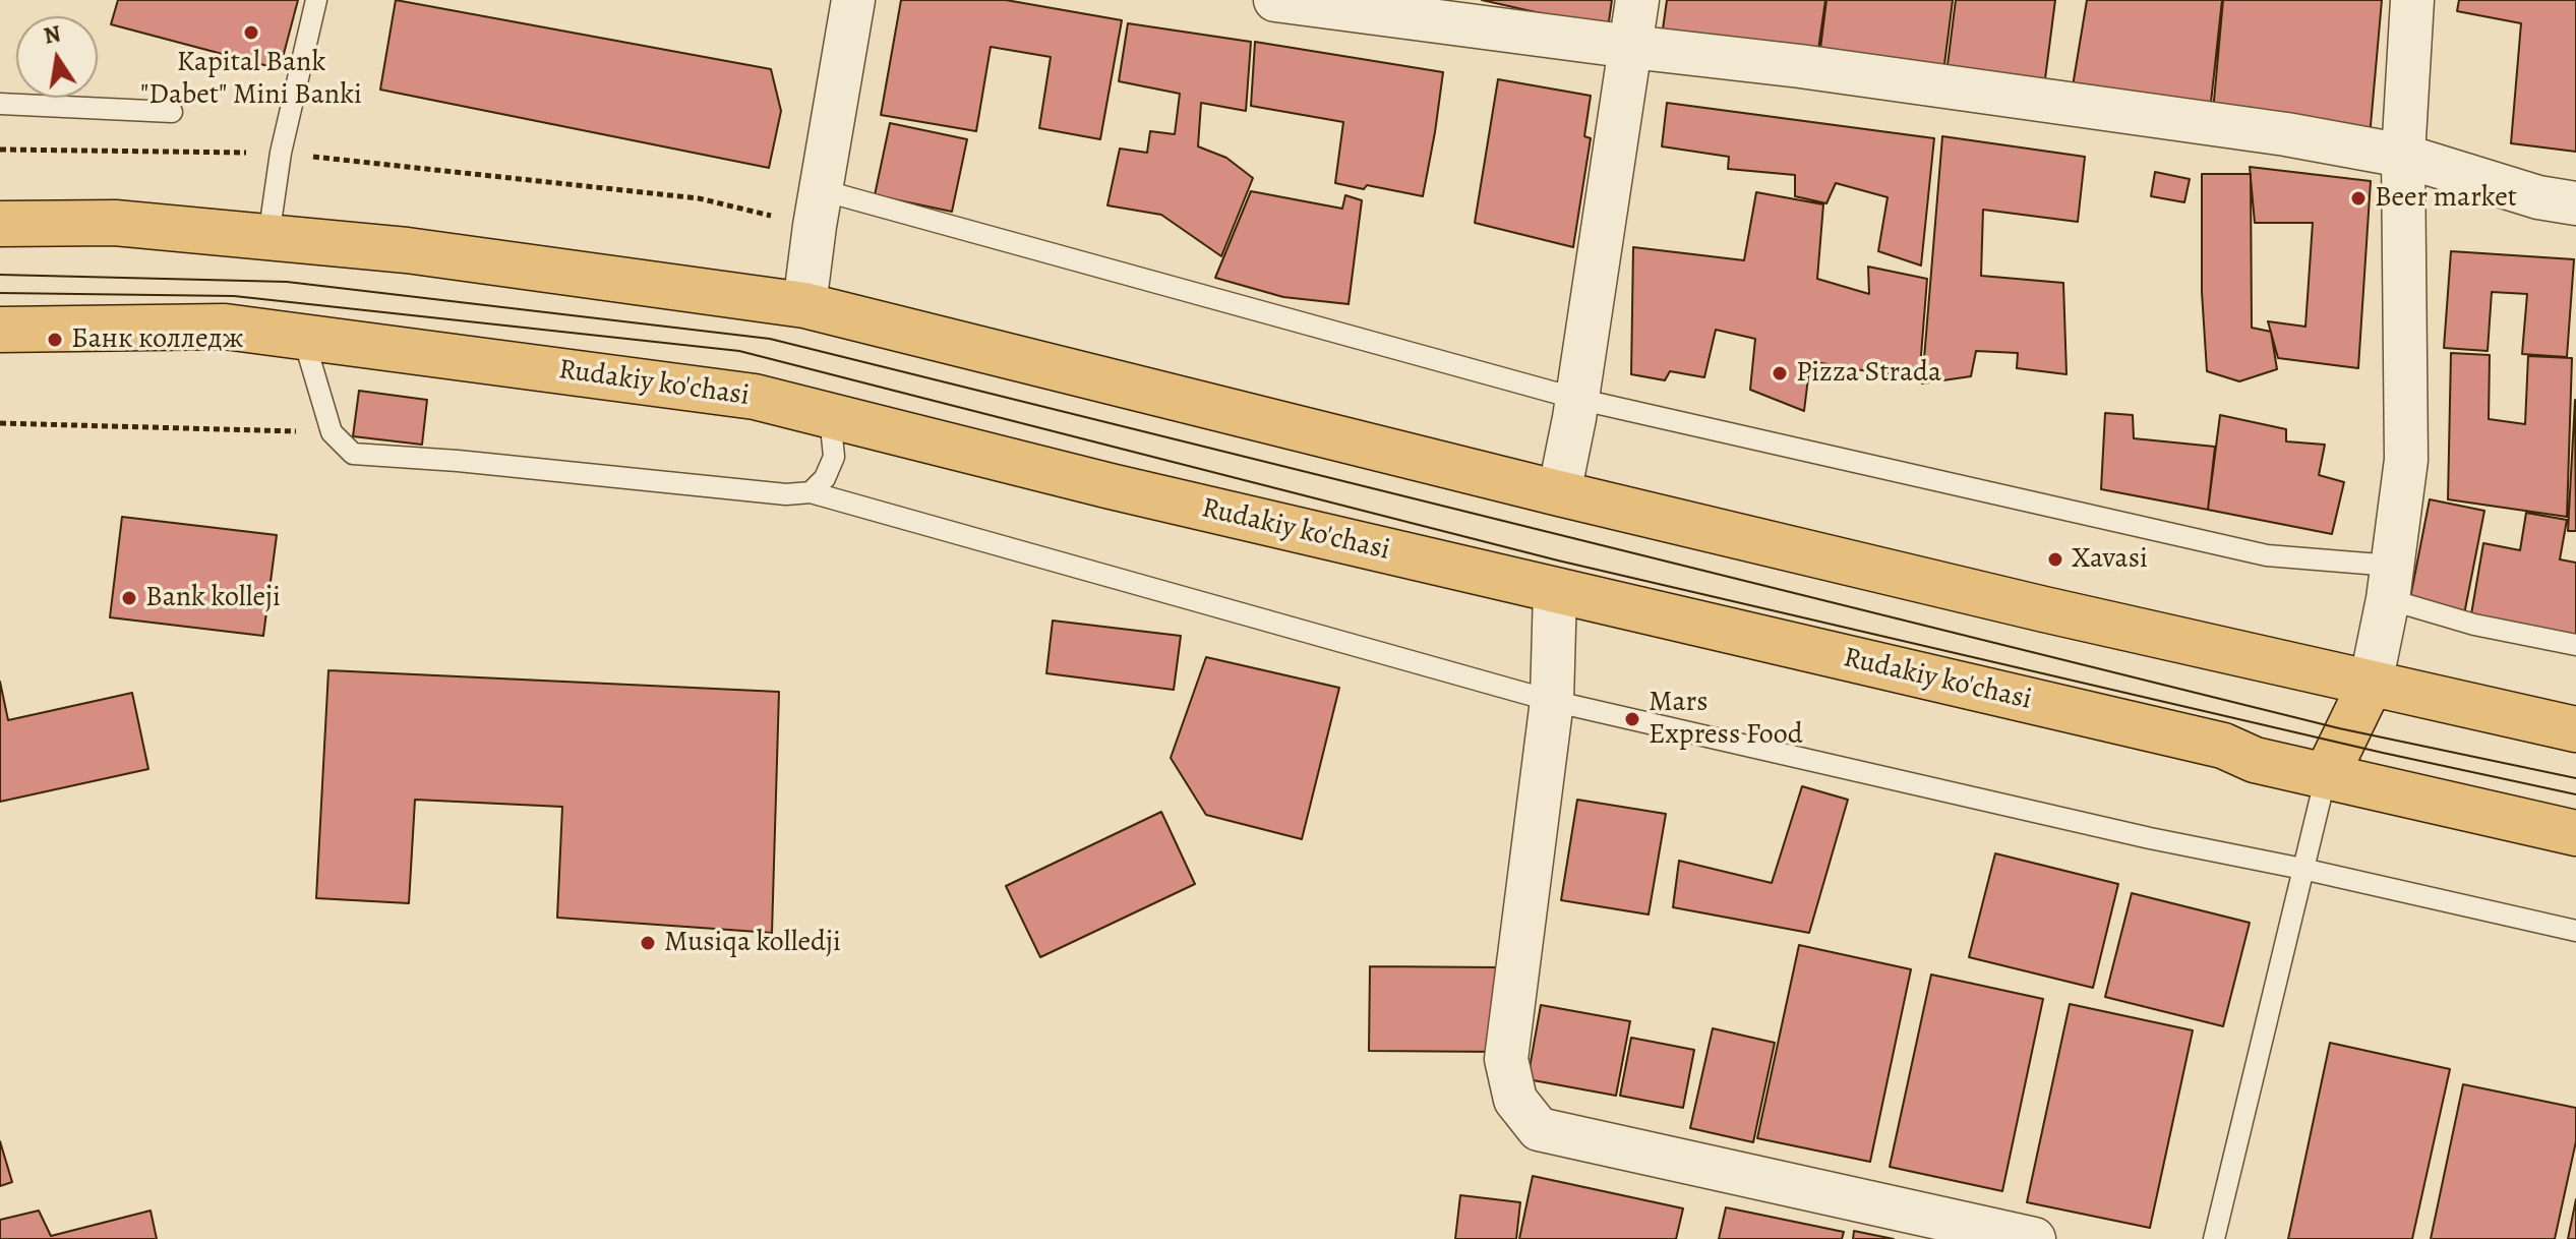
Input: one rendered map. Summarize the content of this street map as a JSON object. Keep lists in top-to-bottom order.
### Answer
{
  "streets": {
    "main road": ["Rudakiy ko'chasi"]
  },
  "places": [
    "Kapital Bank \"Dabet\" Mini Banki",
    "Beer market",
    "Банк колледж",
    "Pizza Strada",
    "Xavasi",
    "Bank kolleji",
    "Mars Express Food",
    "Musiqa kolledji"
  ],
  "north": "top"
}
